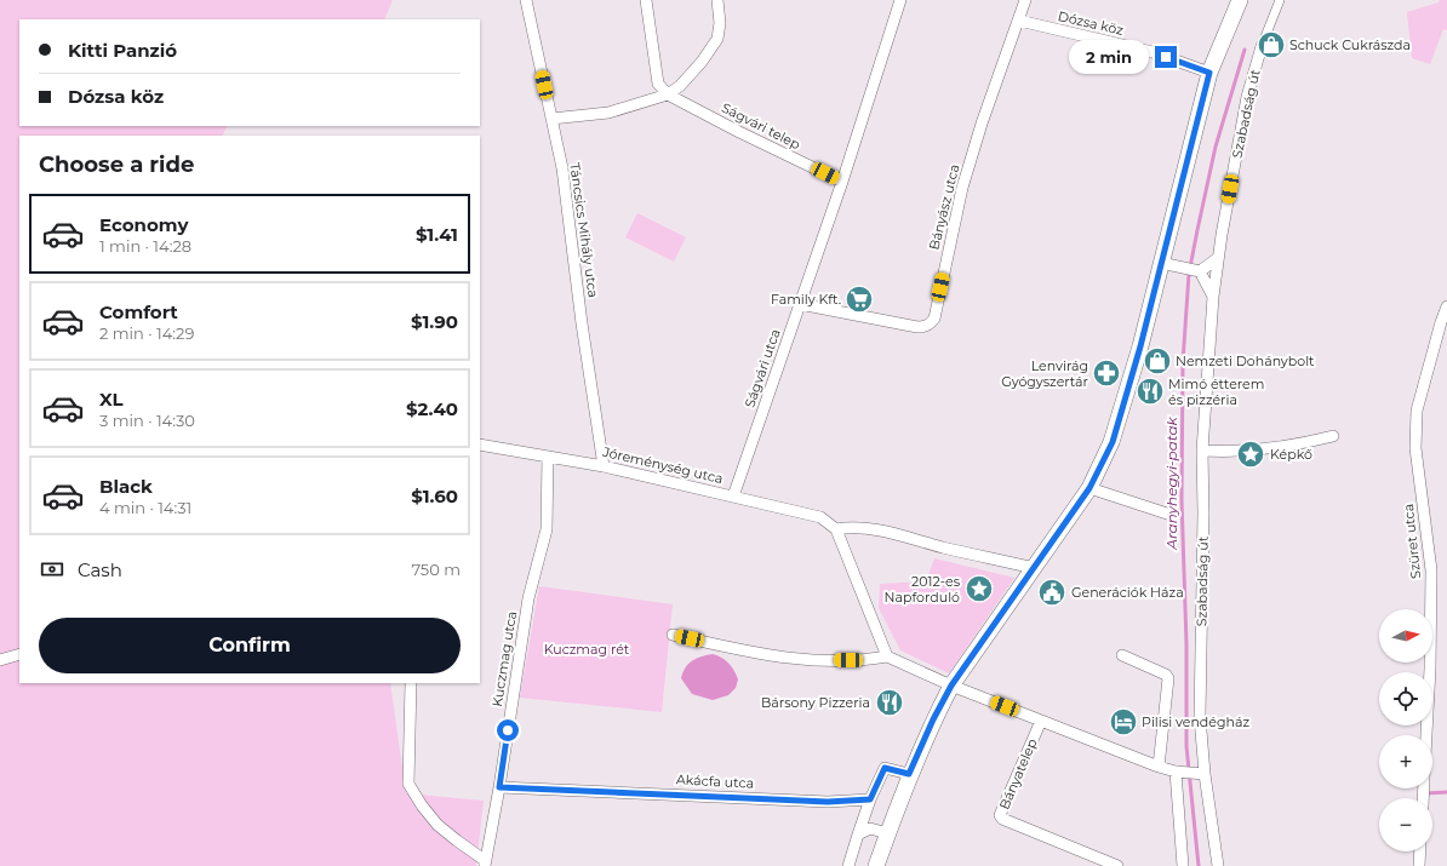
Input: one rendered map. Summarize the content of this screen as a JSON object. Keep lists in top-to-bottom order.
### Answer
{
  "streets": {
    "street": [
      "Dózsa köz",
      "Szabadság út",
      "Ságvári telep",
      "Bányász utca",
      "Táncsics Mihály utca",
      "Ságvári utca",
      "Jóreménység utca",
      "Szüret utca",
      "Kuczmag utca",
      "Bányatelep",
      "Akácfa utca"
    ]
  },
  "crossings": [
    ["Dózsa köz", "Bányász utca"],
    ["Ságvári telep", "Ságvári utca"],
    ["Bányász utca", "Ságvári utca"],
    ["Táncsics Mihály utca", "Jóreménység utca"],
    ["Ságvári utca", "Jóreménység utca"],
    ["Jóreménység utca", "Kuczmag utca"],
    ["Kuczmag utca", "Akácfa utca"]
  ],
  "water": ["Aranyhegyi-patak"],
  "parks": ["Kuczmag rét"],
  "places": {
    "shop": ["Schuck Cukrászda", "Nemzeti Dohánybolt"],
    "supermarket": ["Family Kft."],
    "pharmacy": ["Lenvirág Gyógyszertár"],
    "restaurant": ["Mimó étterem és pizzéria", "Bársony Pizzeria"],
    "place": ["Képkő", "2012-es Napforduló"],
    "public building": ["Generációk Háza"],
    "hotel": ["Pilisi vendégház"]
  },
  "north": "right",
  "page": {
    "banner": ["Kitti Panzió", "Dózsa köz"],
    "bubble": "2 min",
    "heading": "Choose a ride",
    "list": [
      {
        "name": "Economy",
        "note": "1 min · 14:28",
        "value": "$1.41"
      },
      {
        "name": "Comfort",
        "note": "2 min · 14:29",
        "value": "$1.90"
      },
      {
        "name": "XL",
        "note": "3 min · 14:30",
        "value": "$2.40"
      },
      {
        "name": "Black",
        "note": "4 min · 14:31",
        "value": "$1.60"
      }
    ],
    "pay": ["Cash", "750 m"],
    "buttons": "Confirm",
    "map_buttons": ["+", "−"]
  }
}
